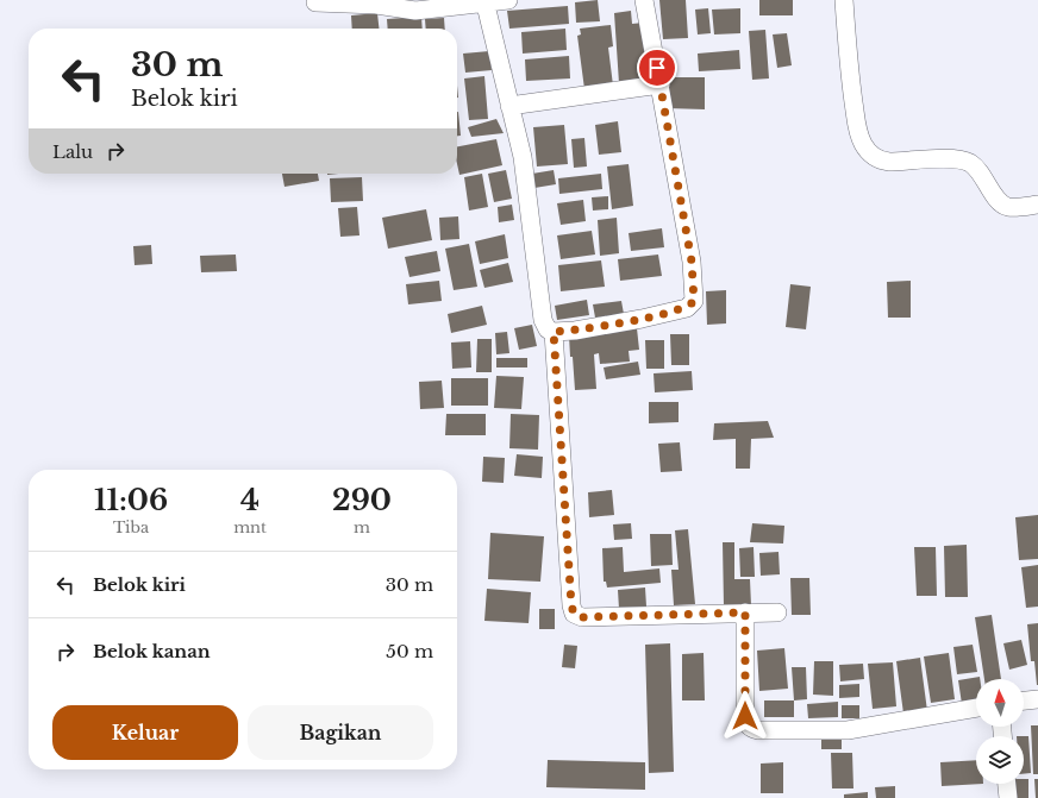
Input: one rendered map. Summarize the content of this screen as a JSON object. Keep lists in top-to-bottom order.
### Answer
{
  "north": "top",
  "page": {
    "turn": ["30 m", "Belok kiri"],
    "then": "Lalu",
    "eta": [
      "11:06",
      "Tiba",
      "4",
      "mnt",
      "290",
      "m"
    ],
    "list": [
      {
        "name": "Belok kiri",
        "value": "30 m"
      },
      {
        "name": "Belok kanan",
        "value": "50 m"
      }
    ],
    "buttons": ["Keluar", "Bagikan"]
  }
}
